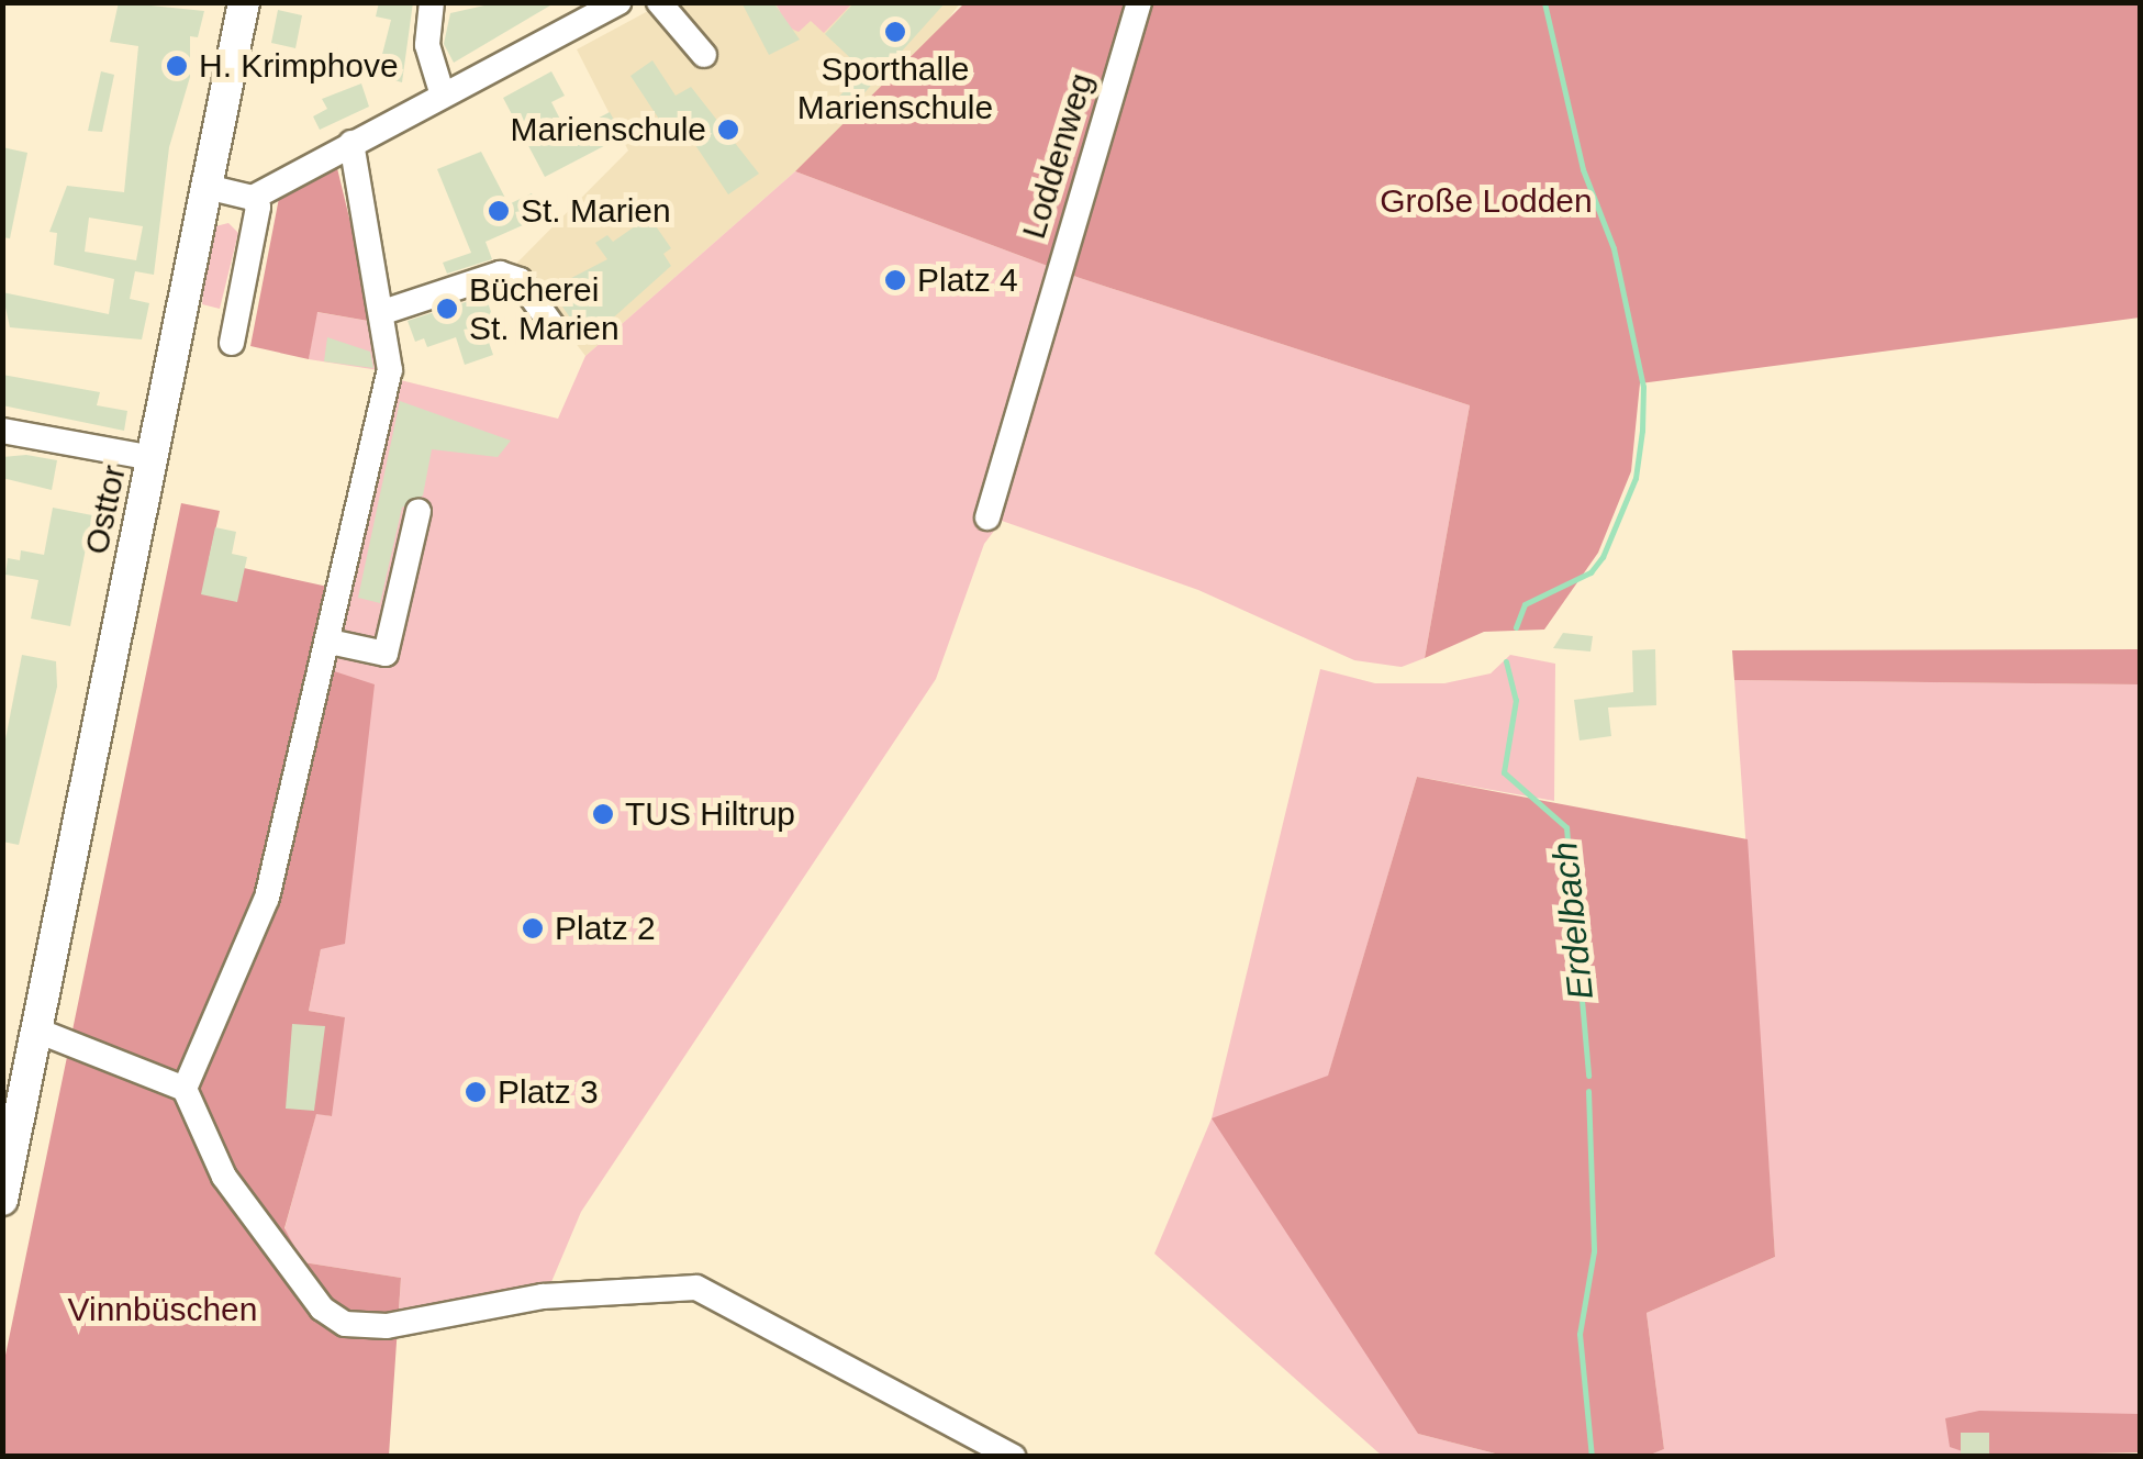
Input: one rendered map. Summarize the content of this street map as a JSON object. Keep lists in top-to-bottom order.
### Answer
{
  "streets": {
    "main road": ["Osttor"],
    "street": ["Loddenweg"]
  },
  "water": ["Erdelbach"],
  "parks": ["Große Lodden", "Vinnbüschen"],
  "places": [
    "Sporthalle Marienschule",
    "H. Krimphove",
    "Marienschule",
    "St. Marien",
    "Platz 4",
    "Bücherei St. Marien",
    "TUS Hiltrup",
    "Platz 2",
    "Platz 3"
  ]
}
